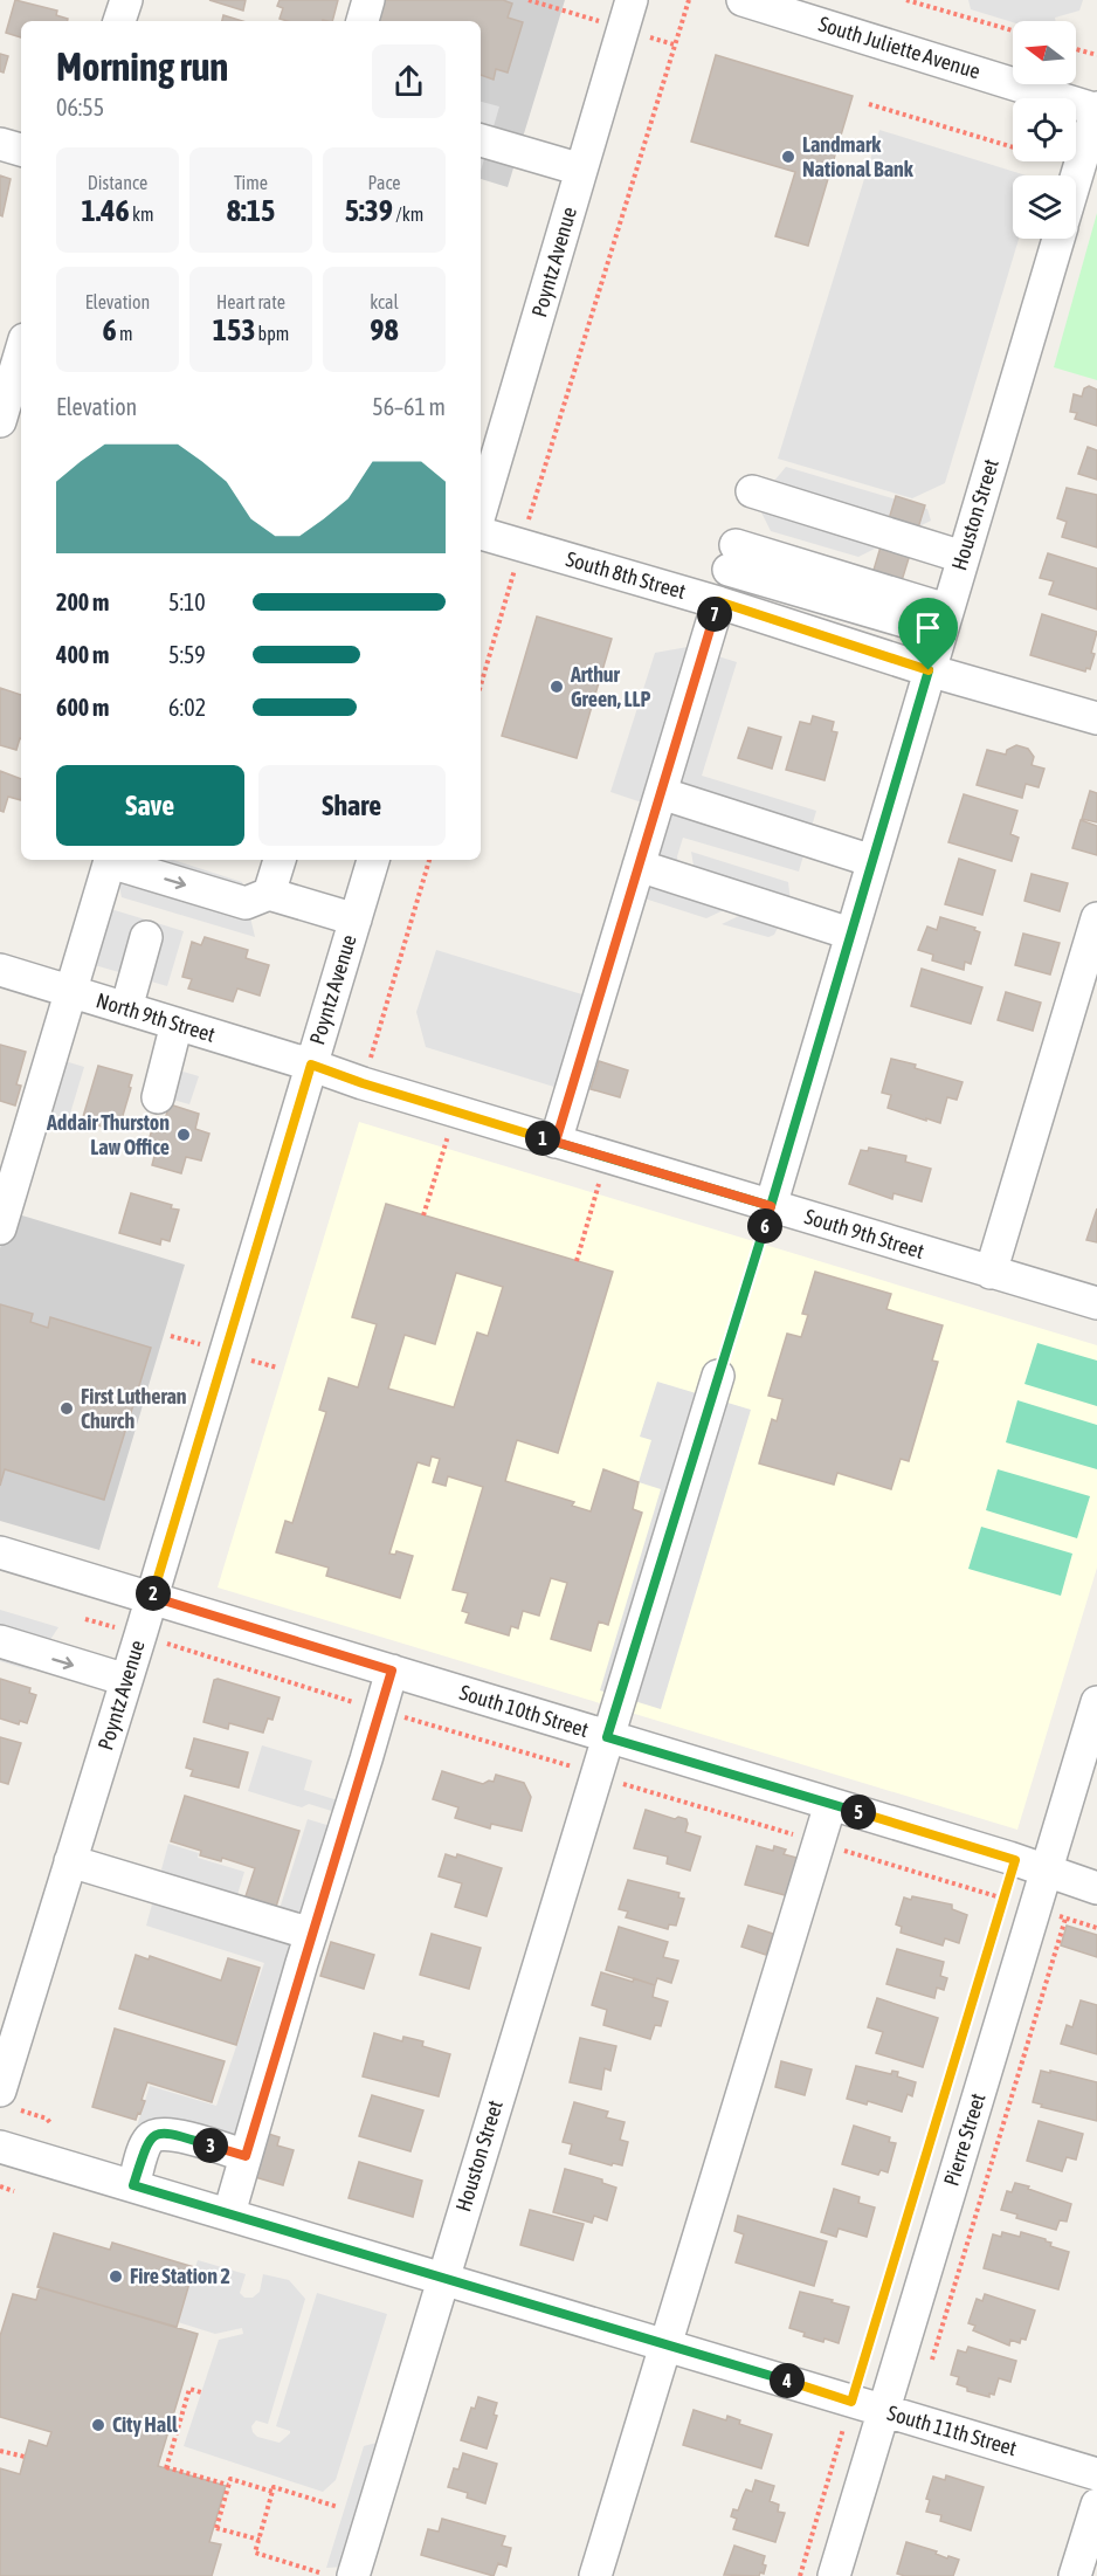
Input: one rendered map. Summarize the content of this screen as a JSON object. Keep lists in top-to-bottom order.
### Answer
{
  "streets": {
    "street": [
      "South Juliette Avenue",
      "Poyntz Avenue",
      "Houston Street",
      "South 8th Street",
      "North 9th Street",
      "South 9th Street",
      "South 10th Street",
      "Pierre Street",
      "South 11th Street"
    ]
  },
  "crossings": [
    ["Poyntz Avenue", "North 9th Street"],
    ["Poyntz Avenue", "South 9th Street"],
    ["Poyntz Avenue", "South 10th Street"],
    ["Houston Street", "South 8th Street"],
    ["Houston Street", "South 9th Street"],
    ["Houston Street", "South 10th Street"],
    ["Houston Street", "South 11th Street"],
    ["North 9th Street", "South 9th Street"],
    ["South 10th Street", "Pierre Street"],
    ["Pierre Street", "South 11th Street"]
  ],
  "places": [
    "Landmark National Bank",
    "Arthur Green, LLP",
    "Addair Thurston Law Office",
    "First Lutheran Church",
    "Fire Station 2",
    "City Hall"
  ],
  "north": "left",
  "page": {
    "heading": ["Morning run", "06:55"],
    "stats": [
      ["Distance", "1.46 km"],
      ["Time", "8:15"],
      ["Pace", "5:39 /km"],
      ["Elevation", "6 m"],
      ["Heart rate", "153 bpm"],
      ["kcal", "98"]
    ],
    "chart": ["Elevation", "56–61 m"],
    "list": [
      {
        "name": "200 m",
        "note": "5:10"
      },
      {
        "name": "400 m",
        "note": "5:59"
      },
      {
        "name": "600 m",
        "note": "6:02"
      }
    ],
    "pins": [
      "7",
      "1",
      "6",
      "2",
      "5",
      "3",
      "4"
    ],
    "buttons": ["Save", "Share"]
  }
}
